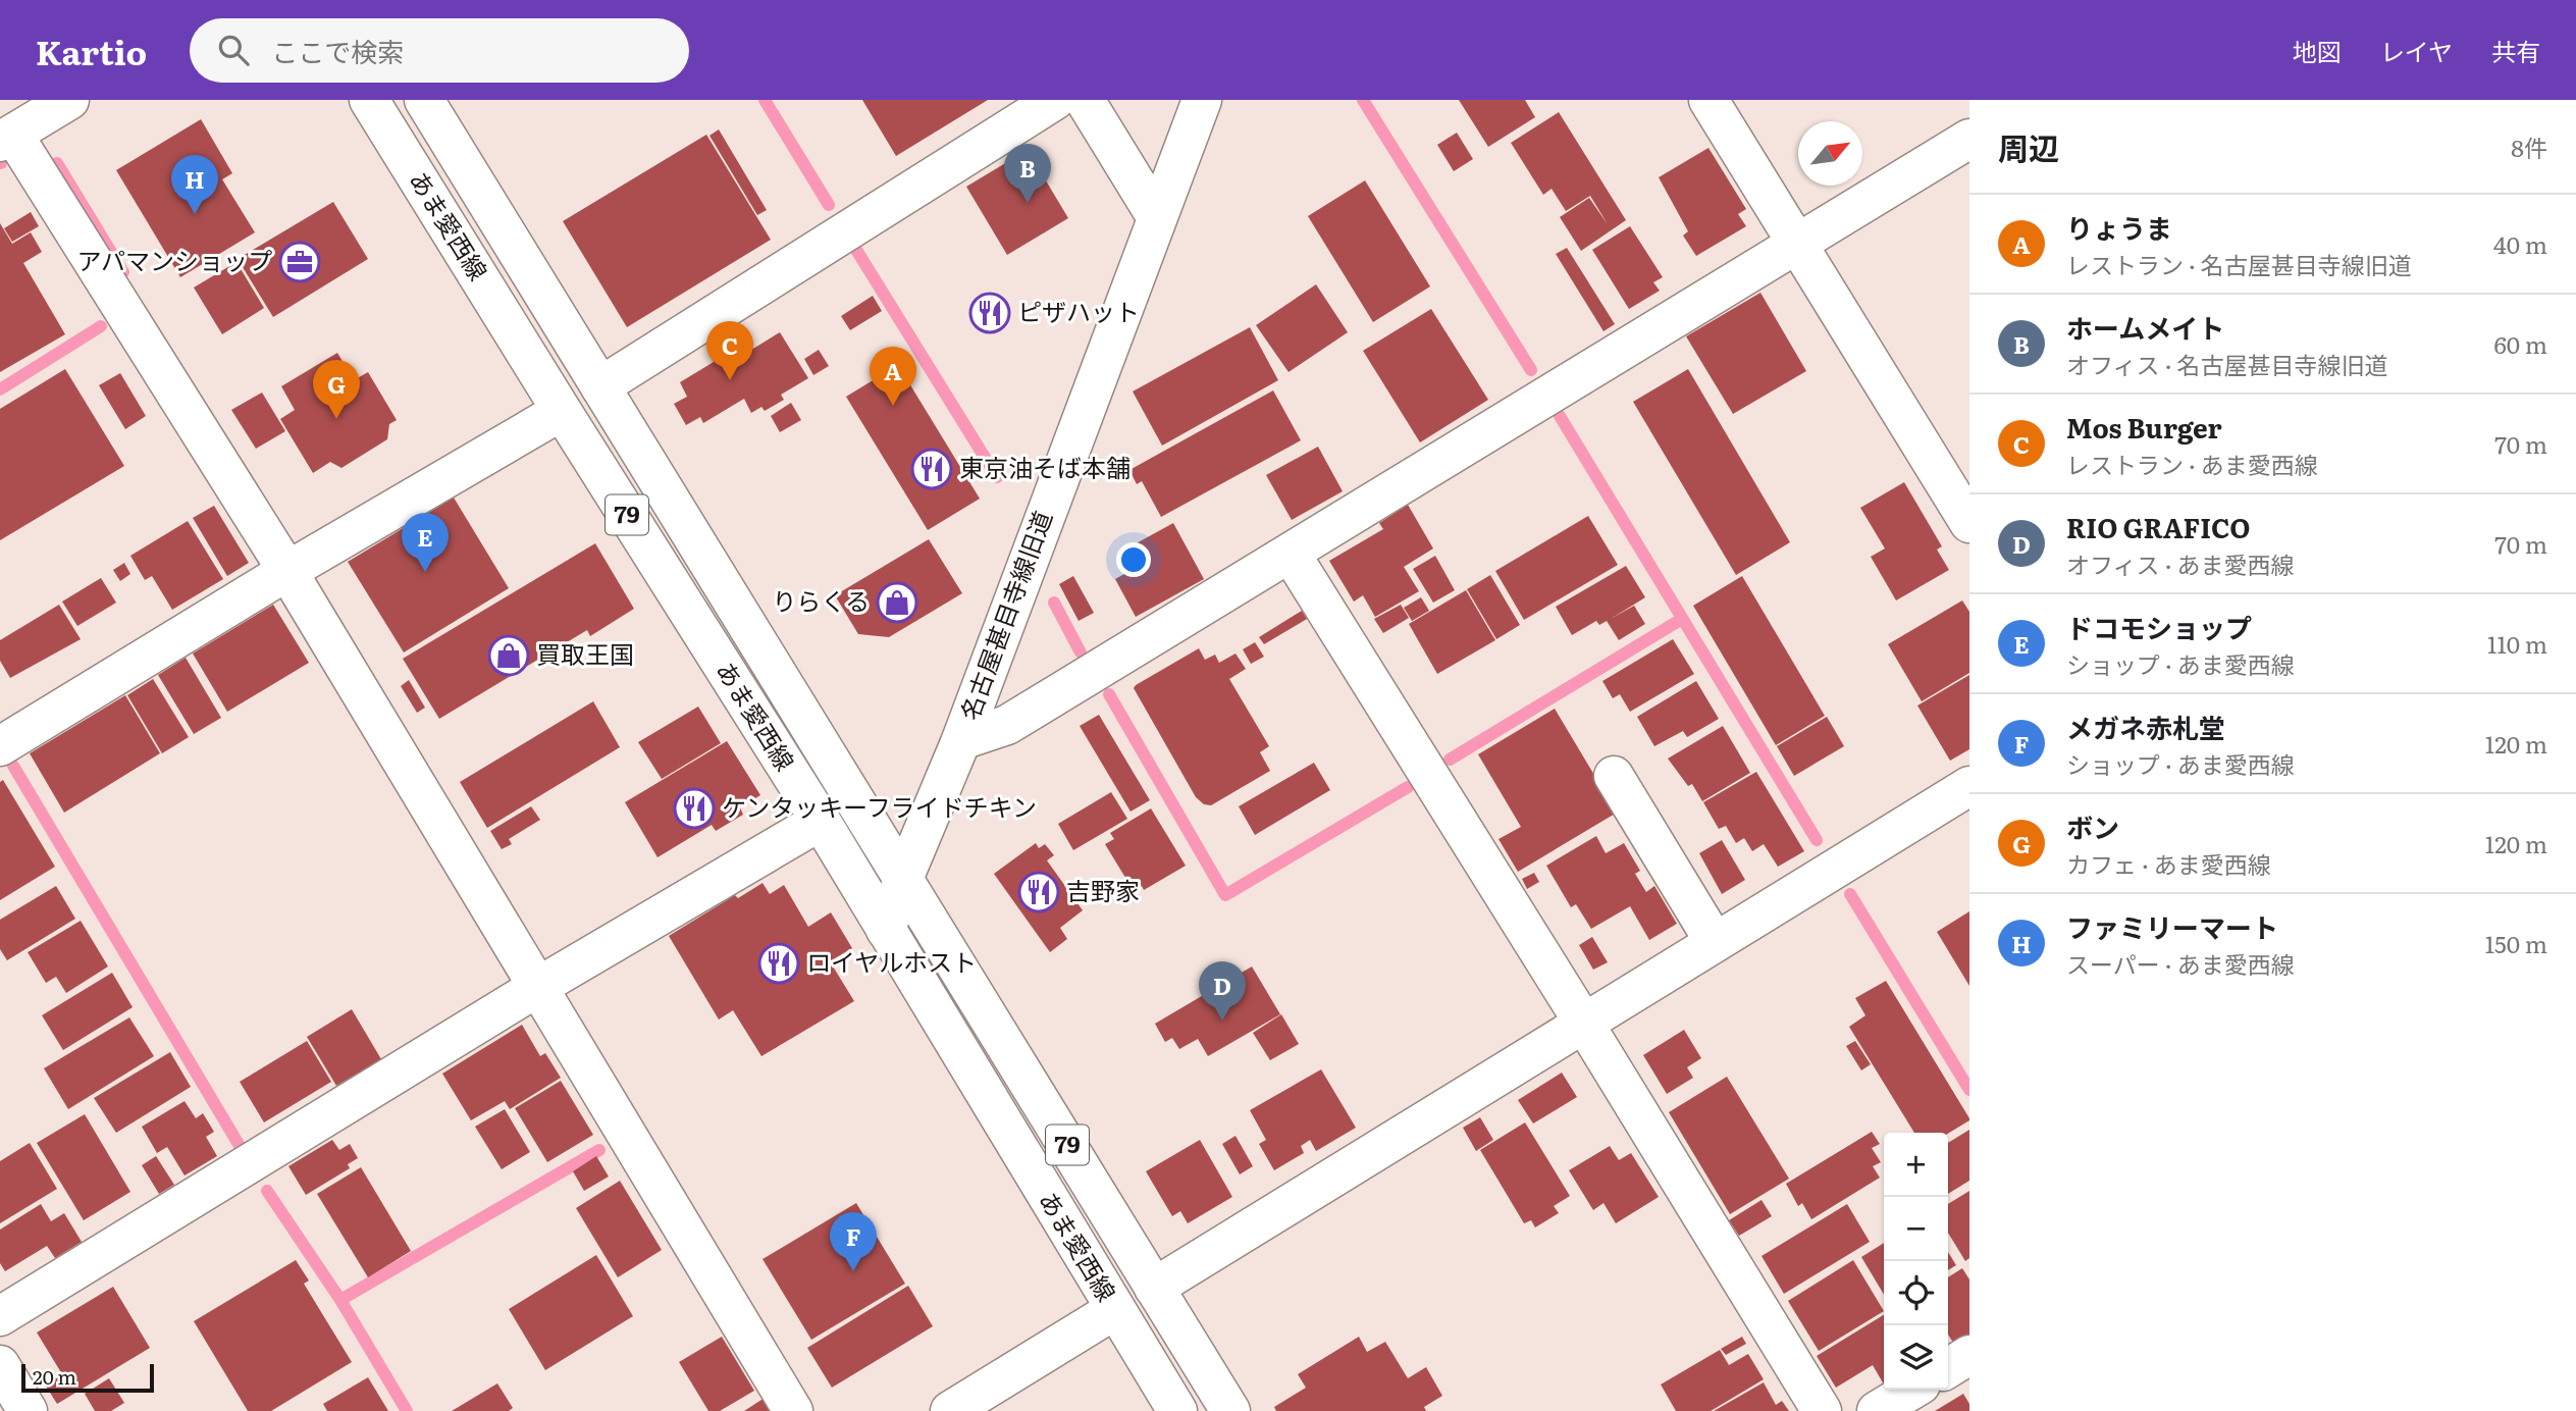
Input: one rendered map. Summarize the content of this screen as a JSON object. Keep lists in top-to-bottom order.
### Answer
{
  "streets": {
    "street": ["あま愛西線", "79", "名古屋甚目寺線旧道"]
  },
  "crossings": [
    ["あま愛西線", "名古屋甚目寺線旧道"]
  ],
  "places": {
    "office": ["アパマンショップ"],
    "restaurant": [
      "ピザハット",
      "東京油そば本舗",
      "ケンタッキーフライドチキン",
      "吉野家",
      "ロイヤルホスト"
    ],
    "shop": ["りらくる", "買取王国"]
  },
  "scale_bar": "20 m",
  "north": "top right",
  "page": {
    "header": "Kartio",
    "search": "ここで検索",
    "nav": ["地図", "レイヤ", "共有"],
    "heading": ["周辺", "8件"],
    "pins": [
      "B",
      "H",
      "C",
      "A",
      "G",
      "E",
      "D",
      "F"
    ],
    "list": [
      {
        "mark": "A",
        "name": "りょうま",
        "note": "レストラン · 名古屋甚目寺線旧道",
        "value": "40 m"
      },
      {
        "mark": "B",
        "name": "ホームメイト",
        "note": "オフィス · 名古屋甚目寺線旧道",
        "value": "60 m"
      },
      {
        "mark": "C",
        "name": "Mos Burger",
        "note": "レストラン · あま愛西線",
        "value": "70 m"
      },
      {
        "mark": "D",
        "name": "RIO GRAFICO",
        "note": "オフィス · あま愛西線",
        "value": "70 m"
      },
      {
        "mark": "E",
        "name": "ドコモショップ",
        "note": "ショップ · あま愛西線",
        "value": "110 m"
      },
      {
        "mark": "F",
        "name": "メガネ赤札堂",
        "note": "ショップ · あま愛西線",
        "value": "120 m"
      },
      {
        "mark": "G",
        "name": "ボン",
        "note": "カフェ · あま愛西線",
        "value": "120 m"
      },
      {
        "mark": "H",
        "name": "ファミリーマート",
        "note": "スーパー · あま愛西線",
        "value": "150 m"
      }
    ],
    "map_buttons": ["+", "−"],
    "scale": "20 m"
  }
}
